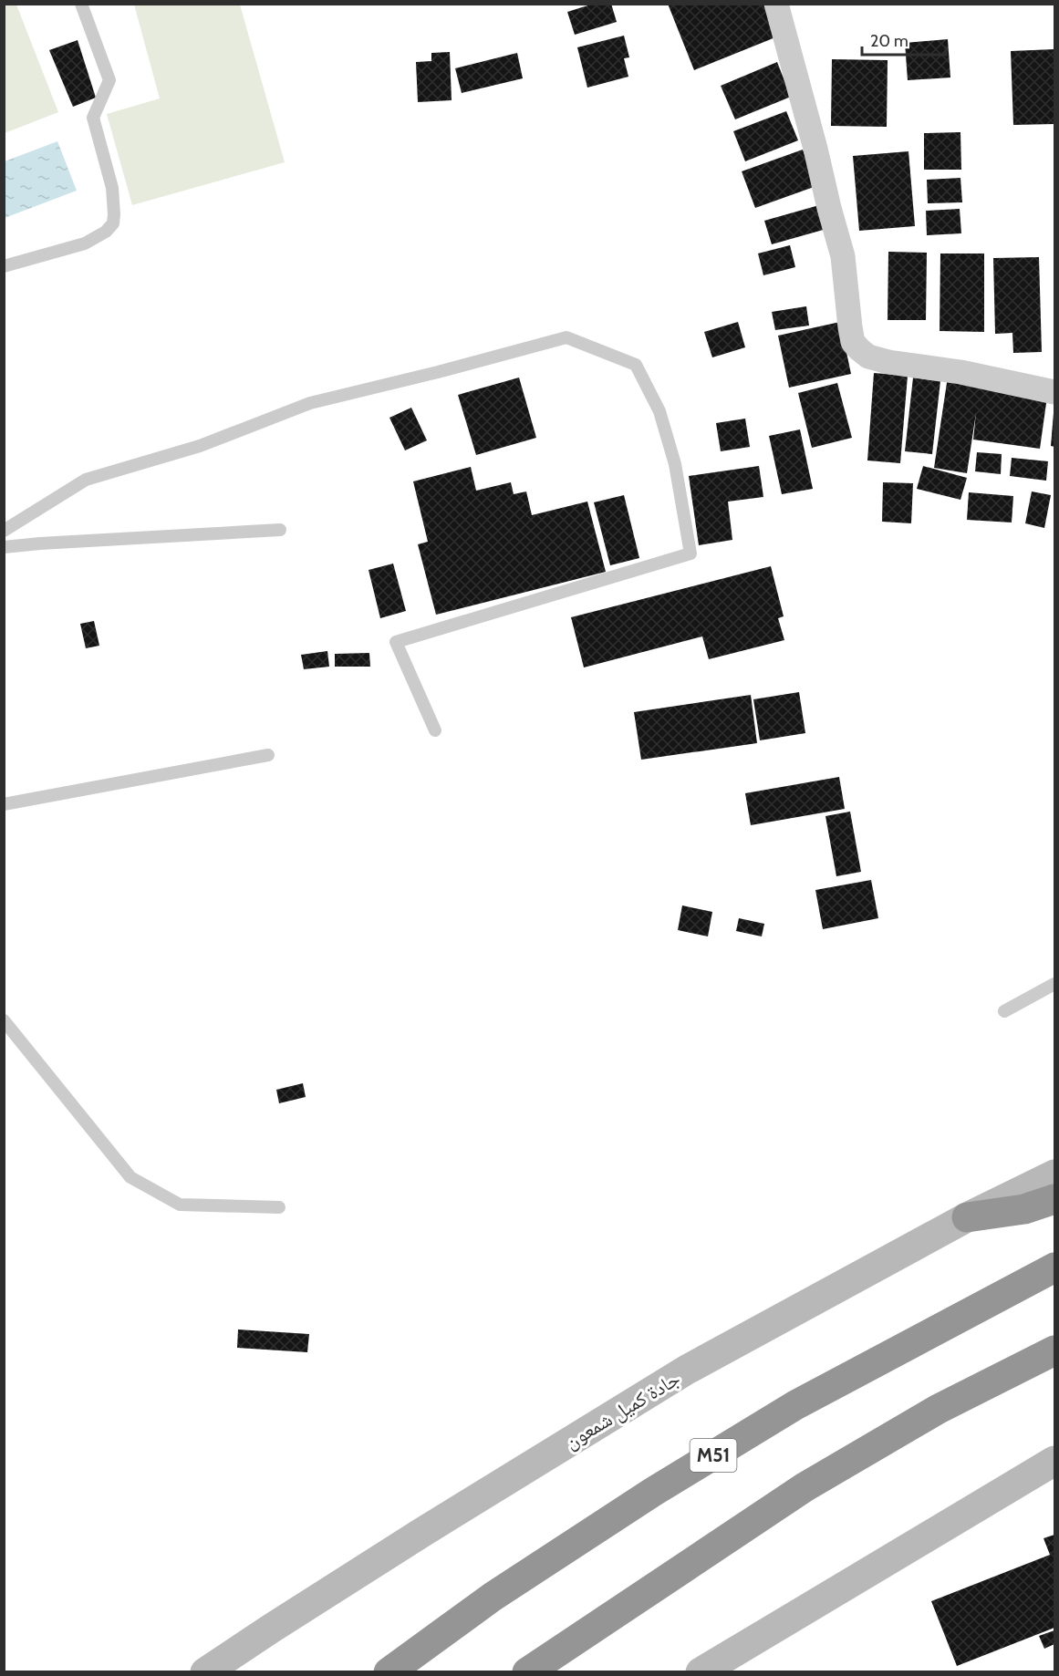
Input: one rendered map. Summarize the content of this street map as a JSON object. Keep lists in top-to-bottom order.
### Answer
{
  "streets": {
    "highway": ["M51"],
    "main road": ["جادة كميل شمعون"]
  },
  "scale_bar": "20 m"
}
